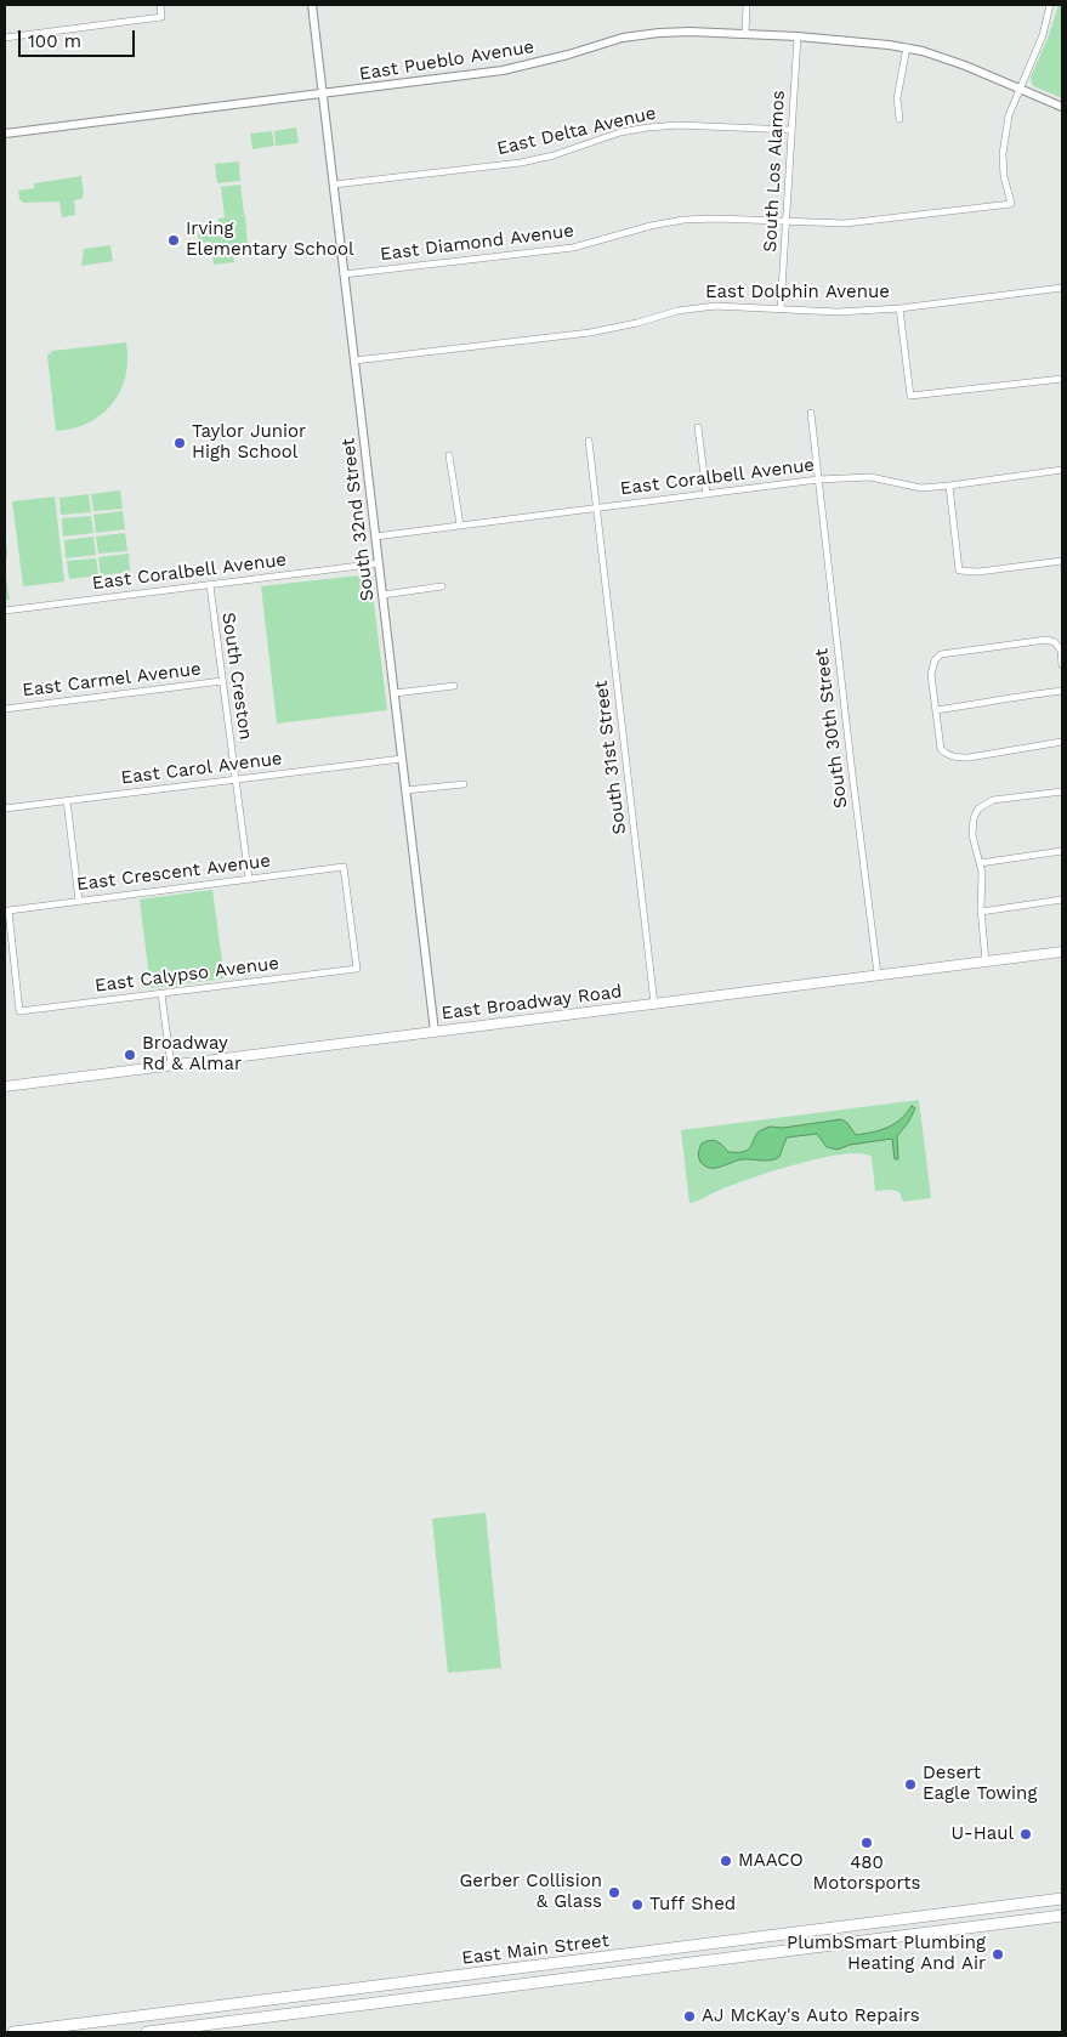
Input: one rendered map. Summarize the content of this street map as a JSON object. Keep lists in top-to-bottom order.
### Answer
{
  "streets": {
    "main road": ["East Broadway Road", "East Main Street"],
    "street": [
      "East Pueblo Avenue",
      "East Delta Avenue",
      "South Los Alamos",
      "East Diamond Avenue",
      "East Dolphin Avenue",
      "East Coralbell Avenue",
      "South 32nd Street",
      "South Creston",
      "East Carmel Avenue",
      "South 30th Street",
      "South 31st Street",
      "East Carol Avenue",
      "East Crescent Avenue",
      "East Calypso Avenue"
    ]
  },
  "crossings": [
    ["East Pueblo Avenue", "South Los Alamos"],
    ["East Pueblo Avenue", "East Diamond Avenue"],
    ["East Pueblo Avenue", "South 32nd Street"],
    ["East Delta Avenue", "South Los Alamos"],
    ["East Delta Avenue", "South 32nd Street"],
    ["South Los Alamos", "East Diamond Avenue"],
    ["South Los Alamos", "East Dolphin Avenue"],
    ["East Diamond Avenue", "South 32nd Street"],
    ["East Dolphin Avenue", "South 32nd Street"],
    ["East Coralbell Avenue", "South 32nd Street"],
    ["East Coralbell Avenue", "South Creston"],
    ["East Coralbell Avenue", "South 30th Street"],
    ["East Coralbell Avenue", "South 31st Street"],
    ["South 32nd Street", "East Carol Avenue"],
    ["South 32nd Street", "East Broadway Road"],
    ["South Creston", "East Carmel Avenue"],
    ["South Creston", "East Carol Avenue"],
    ["South Creston", "East Crescent Avenue"],
    ["South 30th Street", "East Broadway Road"],
    ["South 31st Street", "East Broadway Road"],
    ["East Crescent Avenue", "East Calypso Avenue"]
  ],
  "places": [
    "Irving Elementary School",
    "Taylor Junior High School",
    "Broadway Rd & Almar",
    "Desert Eagle Towing",
    "U-Haul",
    "480 Motorsports",
    "MAACO",
    "Gerber Collision & Glass",
    "Tuff Shed",
    "PlumbSmart Plumbing Heating And Air",
    "AJ McKay's Auto Repairs"
  ],
  "scale_bar": "100 m"
}
